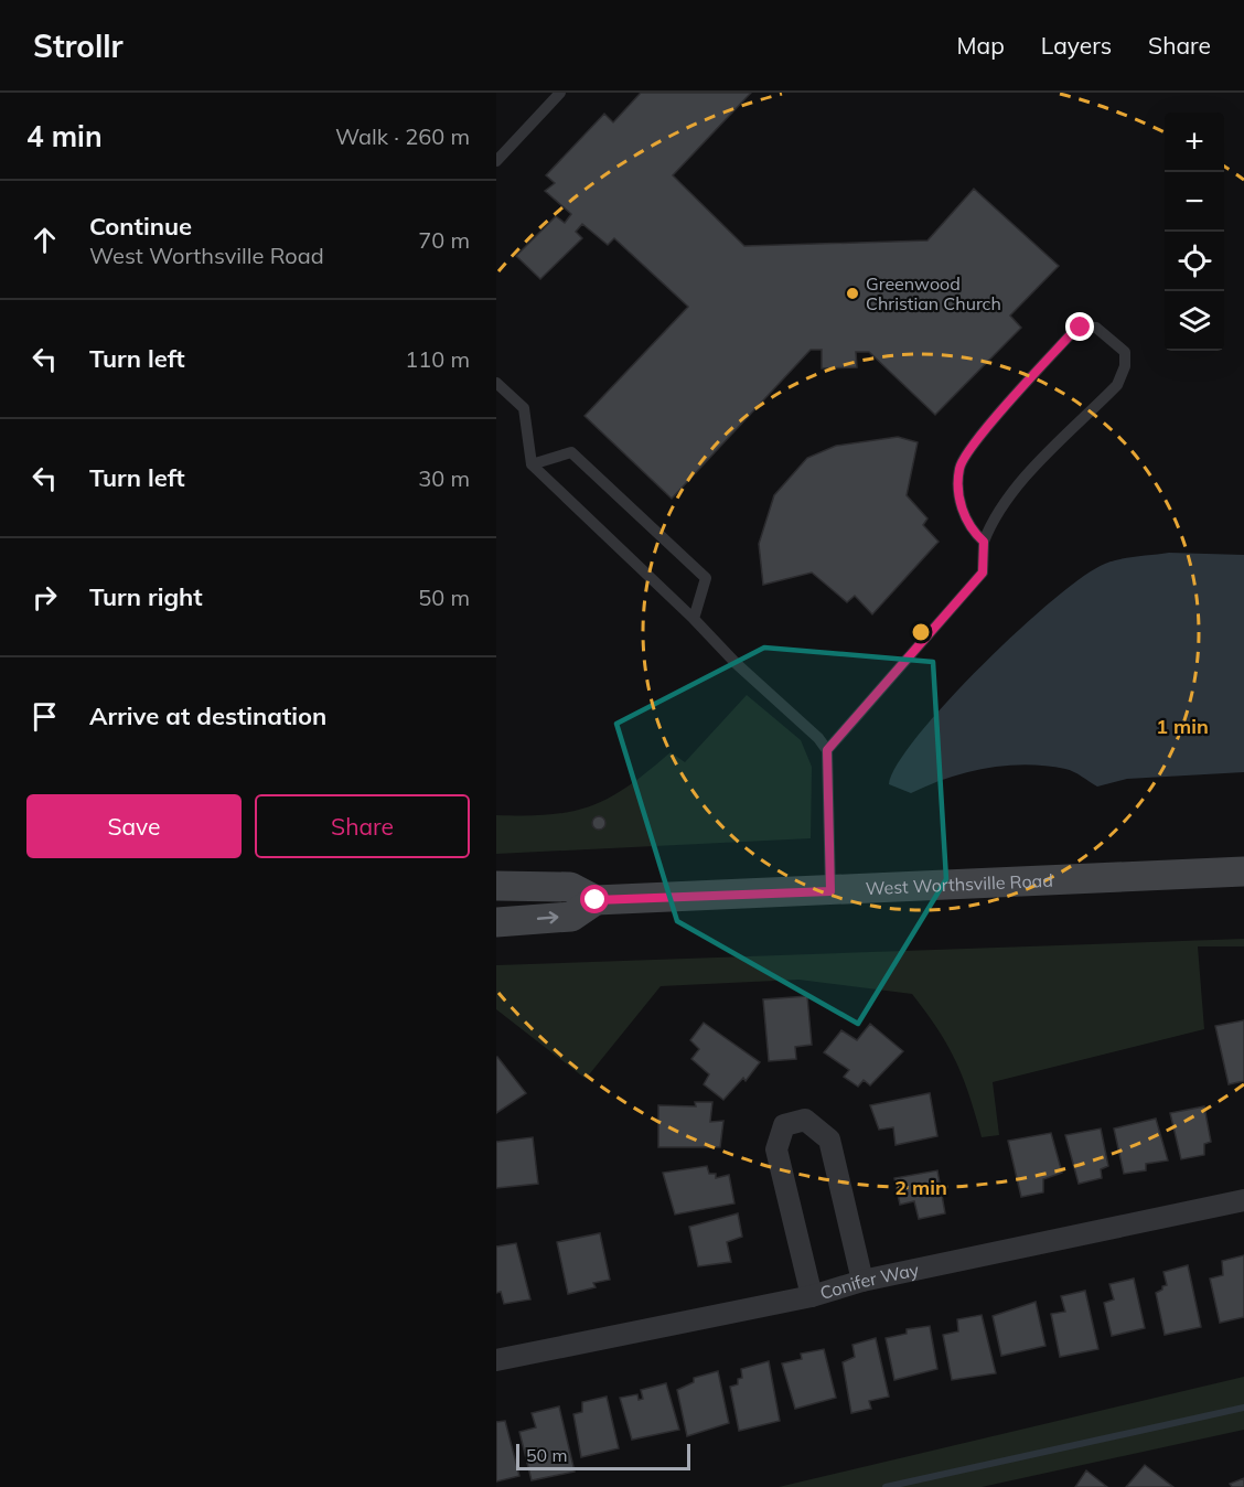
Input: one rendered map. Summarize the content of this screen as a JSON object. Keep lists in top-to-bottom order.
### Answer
{
  "streets": {
    "main road": ["West Worthsville Road"],
    "street": ["Conifer Way"]
  },
  "places": ["Greenwood Christian Church"],
  "scale_bar": "50 m",
  "page": {
    "header": "Strollr",
    "nav": ["Map", "Layers", "Share"],
    "heading": ["4 min", "Walk · 260 m"],
    "map_buttons": ["+", "−"],
    "list": [
      ["Continue", "West Worthsville Road", "70 m"],
      ["Turn left", "110 m"],
      ["Turn left", "30 m"],
      ["Turn right", "50 m"],
      "Arrive at destination"
    ],
    "buttons": ["Save", "Share"],
    "scale": "50 m"
  },
  "rings": ["1 min", "2 min"]
}
